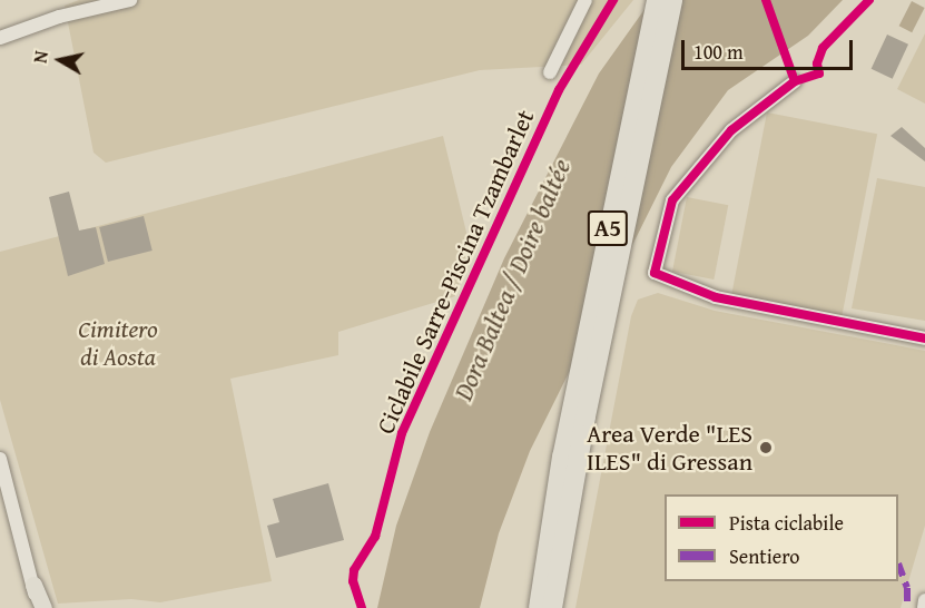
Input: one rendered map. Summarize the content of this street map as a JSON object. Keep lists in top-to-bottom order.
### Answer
{
  "streets": {
    "highway": ["A5"],
    "cycle path": ["Ciclabile Sarre-Piscina Tzambarlet"]
  },
  "water": ["Dora Baltea / Doire baltée"],
  "parks": ["Cimitero di Aosta"],
  "places": ["Area Verde \"LES ILES\" di Gressan"],
  "legend": ["Pista ciclabile", "Sentiero"],
  "scale_bar": "100 m",
  "north": "left"
}
